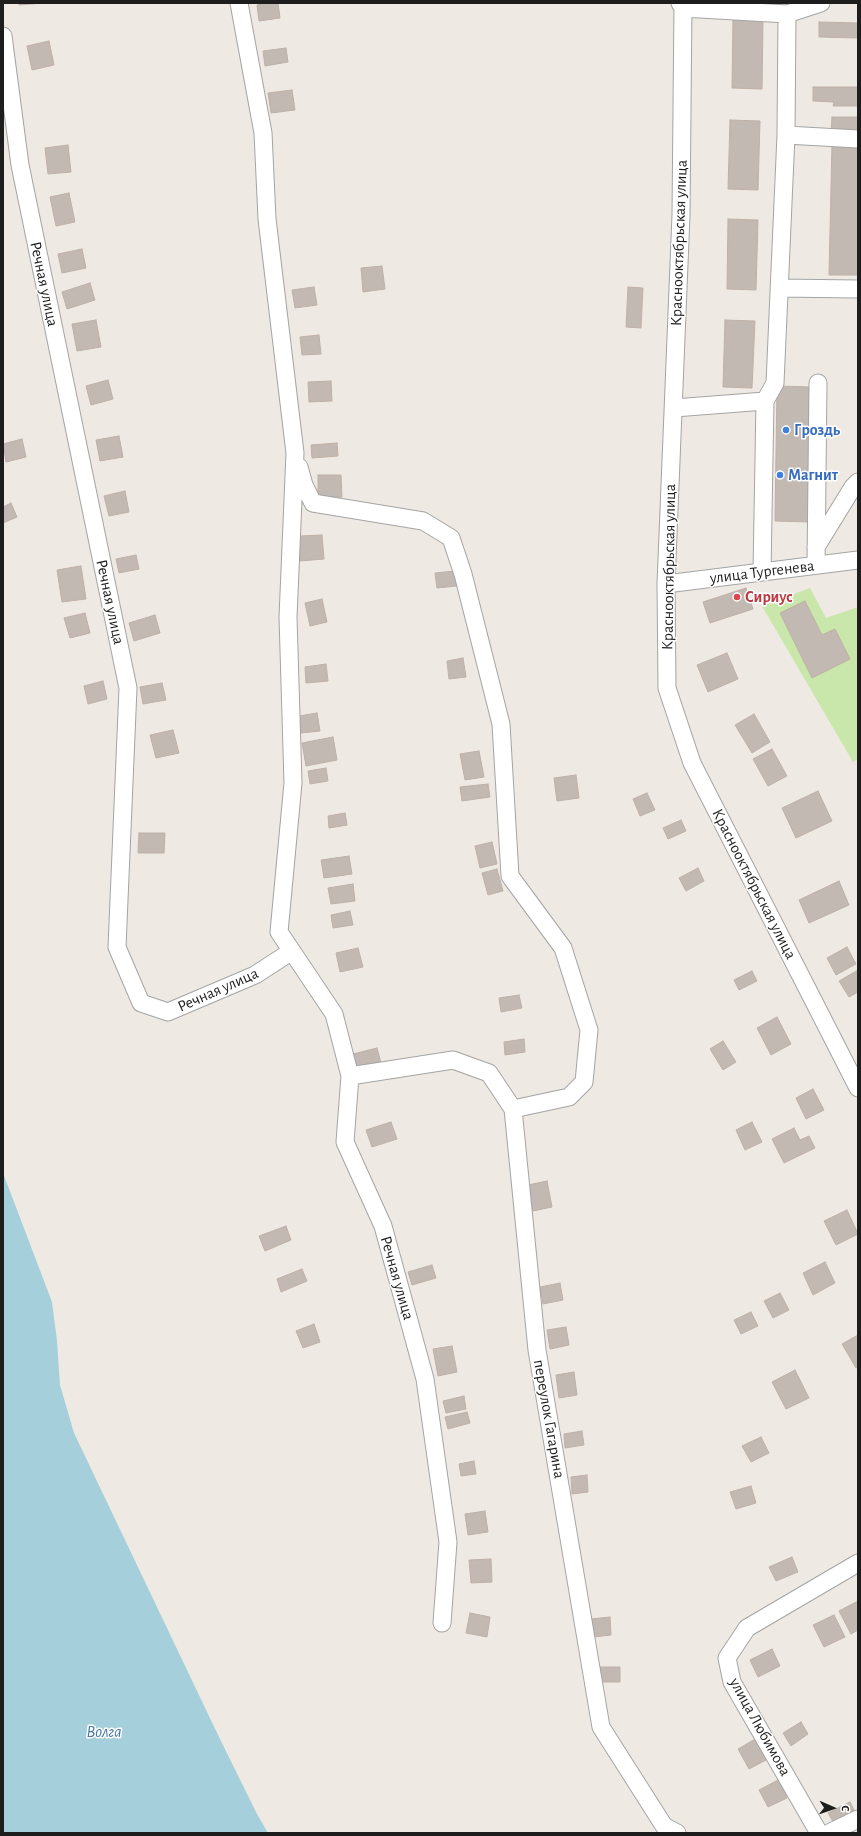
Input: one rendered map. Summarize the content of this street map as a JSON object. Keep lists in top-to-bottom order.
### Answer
{
  "streets": {
    "street": [
      "Краснооктябрьская улица",
      "Речная улица",
      "улица Тургенева",
      "переулок Гагарина",
      "улица Любимова"
    ]
  },
  "crossings": [
    ["Краснооктябрьская улица", "улица Тургенева"]
  ],
  "water": ["Волга"],
  "places": ["Гроздь", "Магнит", "Сириус"],
  "north": "right"
}
